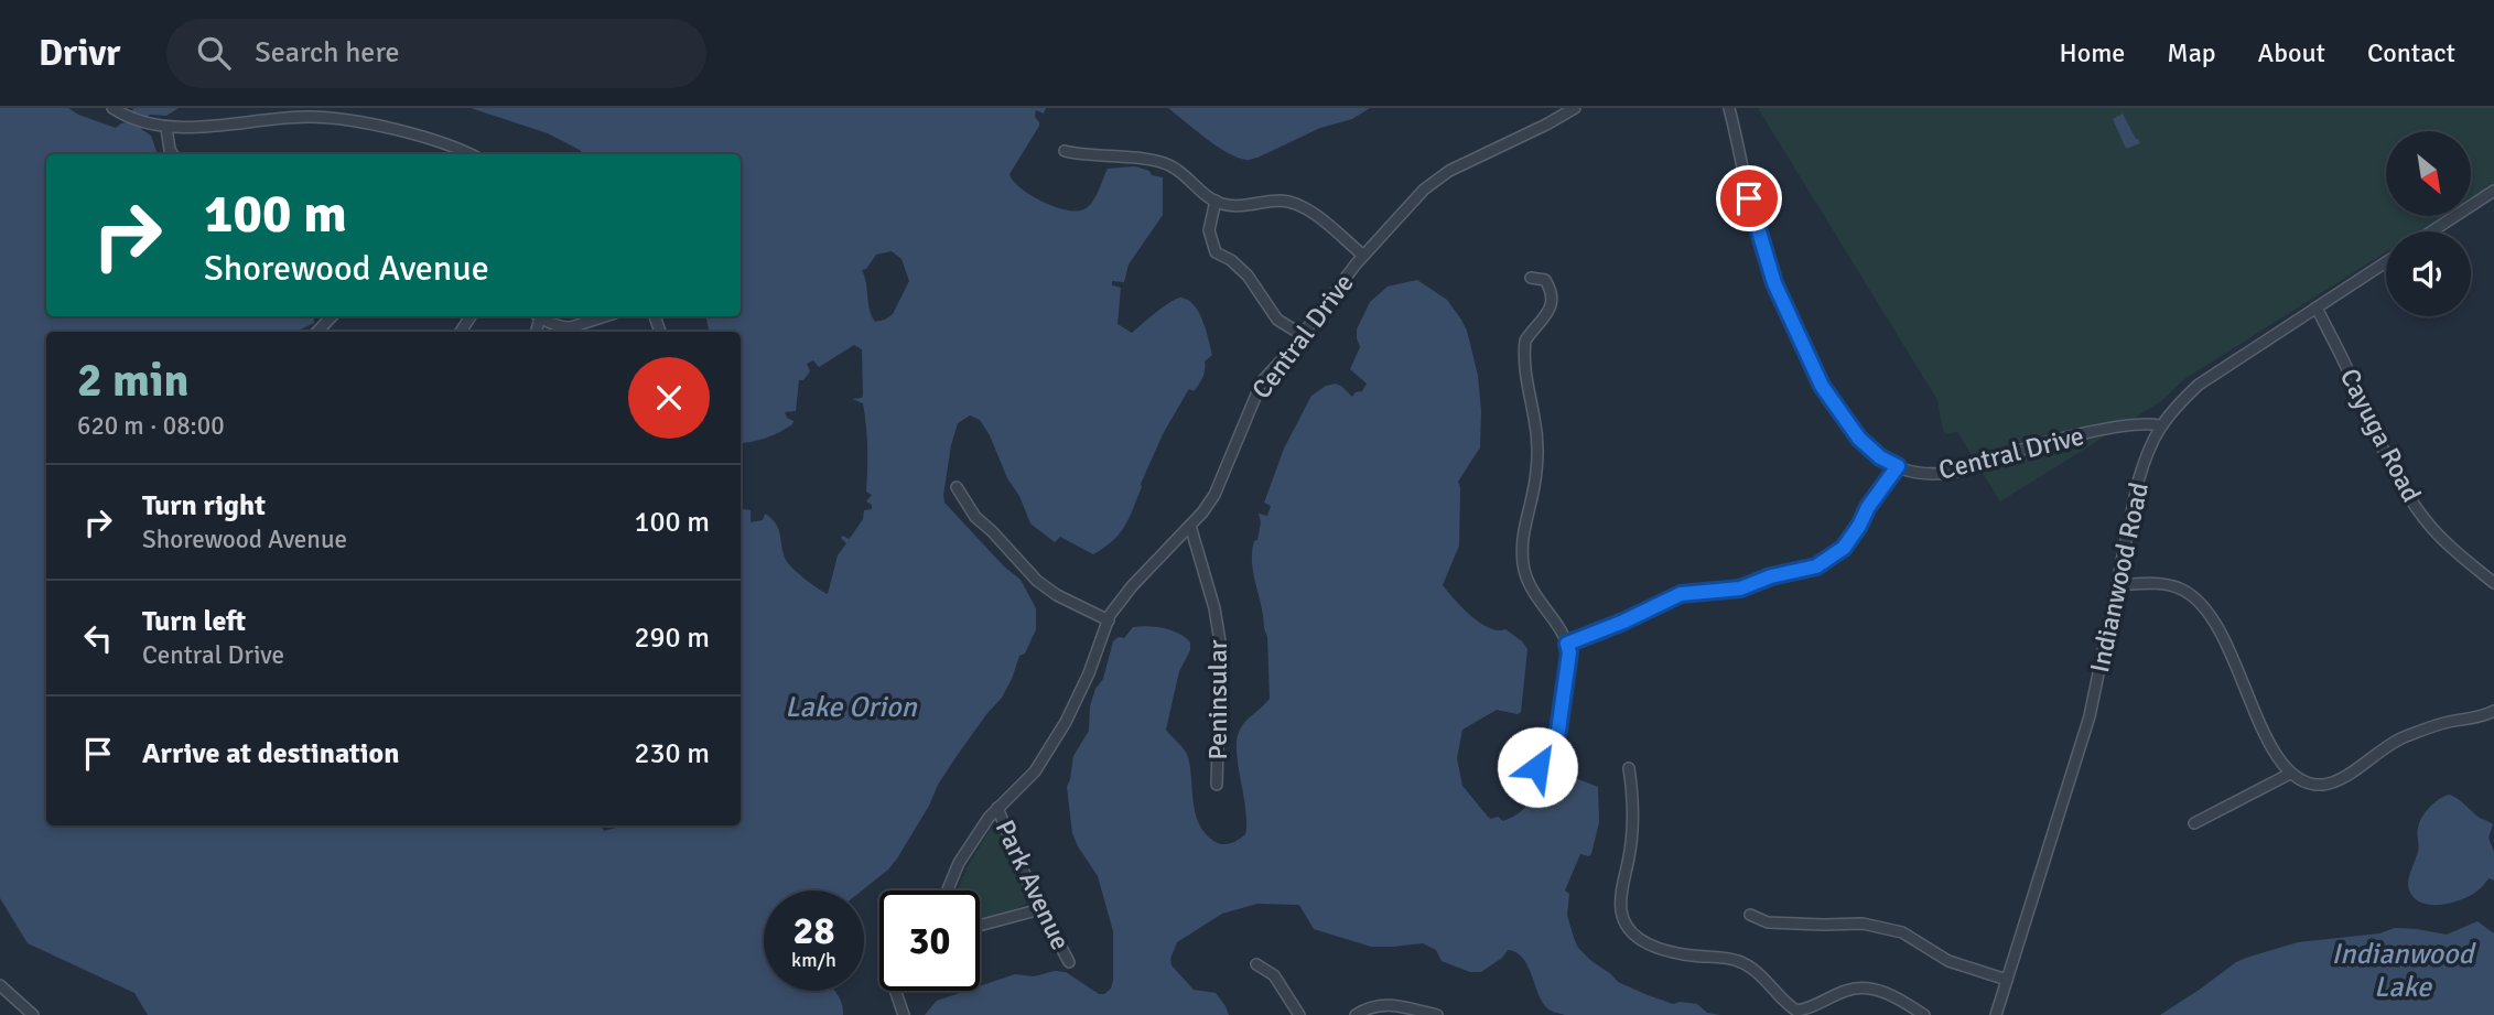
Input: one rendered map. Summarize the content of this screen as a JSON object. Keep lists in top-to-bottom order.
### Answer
{
  "streets": {
    "street": [
      "Central Drive",
      "Cayuga Road",
      "Indianwood Road",
      "Peninsular",
      "Park Avenue"
    ]
  },
  "crossings": [
    ["Central Drive", "Indianwood Road"],
    ["Central Drive", "Peninsular"],
    ["Central Drive", "Park Avenue"],
    ["Cayuga Road", "Indianwood Road"]
  ],
  "water": ["Lake Orion", "Indianwood Lake"],
  "north": "bottom right",
  "page": {
    "header": "Drivr",
    "search": "Search here",
    "nav": [
      "Home",
      "Map",
      "About",
      "Contact"
    ],
    "turn": ["100 m", "Shorewood Avenue"],
    "heading": ["2 min", "620 m · 08:00"],
    "list": [
      {
        "name": "Turn right",
        "note": "Shorewood Avenue",
        "value": "100 m"
      },
      {
        "name": "Turn left",
        "note": "Central Drive",
        "value": "290 m"
      },
      {
        "name": "Arrive at destination",
        "value": "230 m"
      }
    ],
    "speed": "28 km/h",
    "limit": "30"
  }
}
